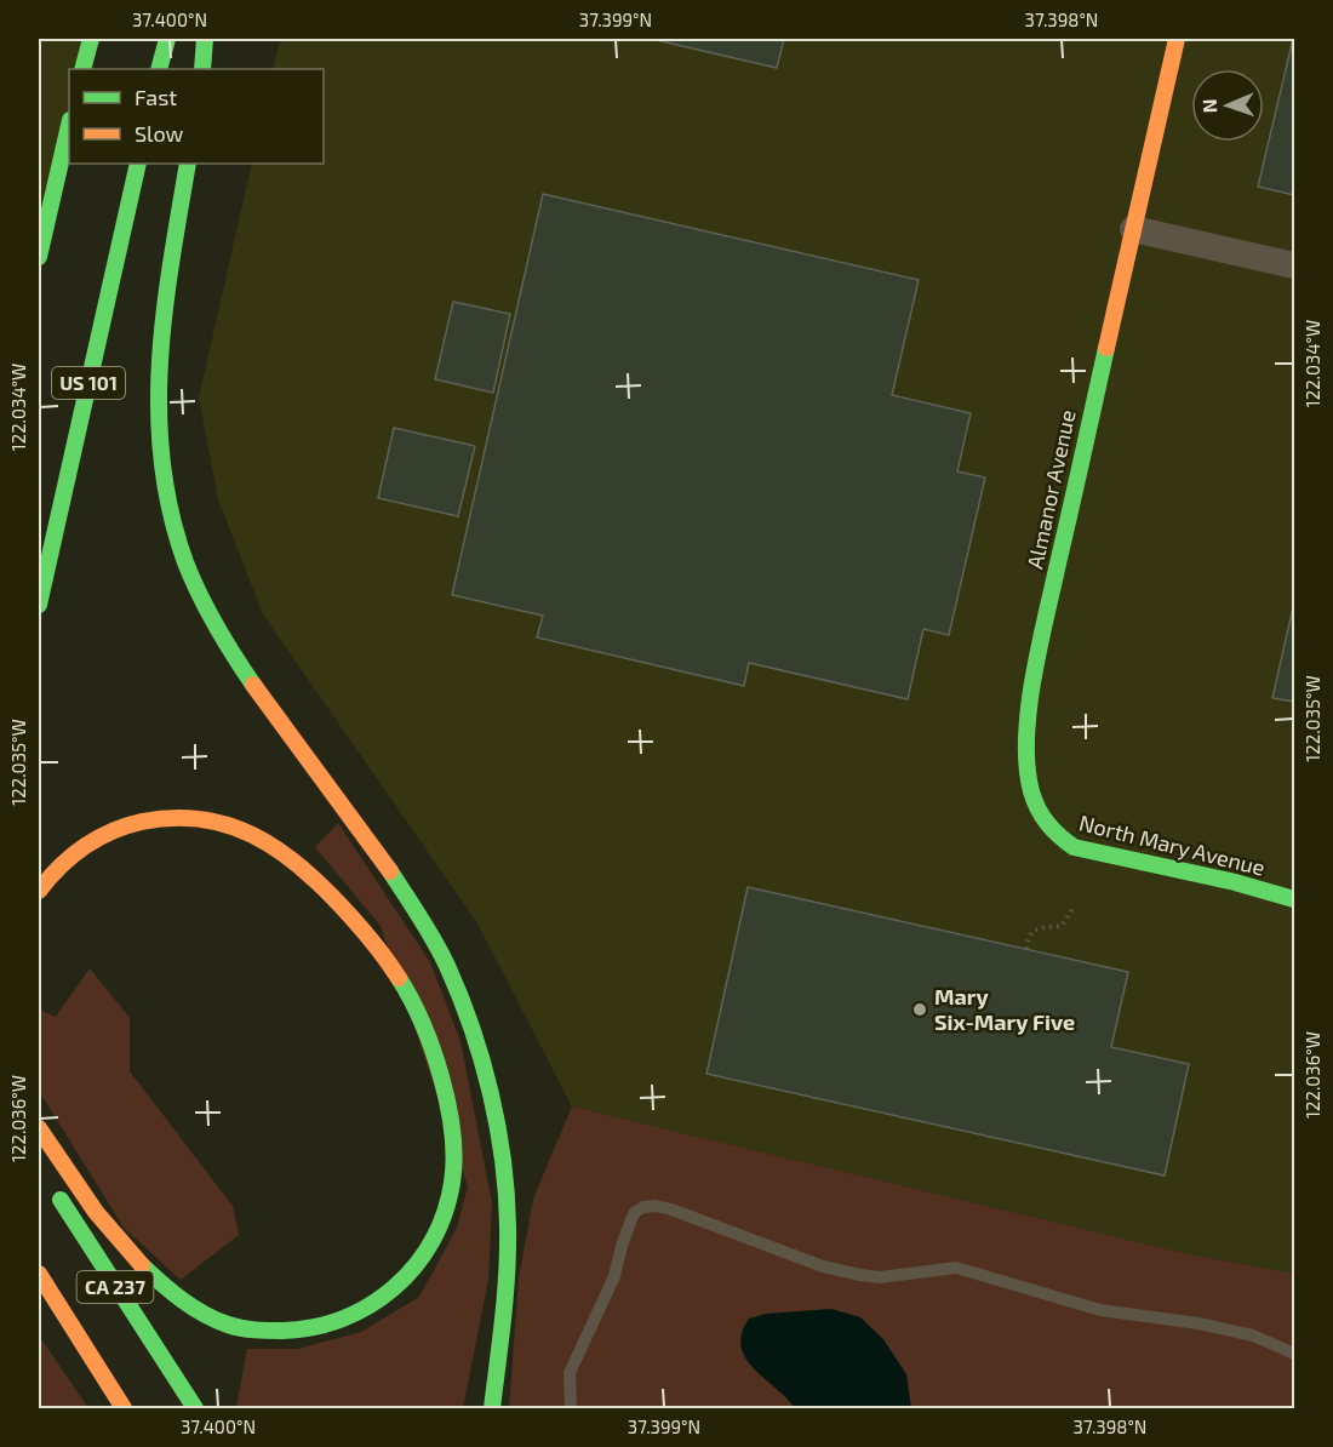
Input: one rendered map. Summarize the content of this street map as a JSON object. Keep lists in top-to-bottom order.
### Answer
{
  "streets": {
    "main road": [
      "US 101",
      "Almanor Avenue",
      "North Mary Avenue",
      "CA 237"
    ]
  },
  "crossings": [
    ["Almanor Avenue", "North Mary Avenue"]
  ],
  "places": ["Mary Six-Mary Five"],
  "legend": ["Fast", "Slow"],
  "north": "left",
  "coordinates": [
    "37.400°N",
    "37.399°N",
    "37.398°N",
    "122.034°W",
    "122.035°W",
    "122.036°W"
  ]
}
